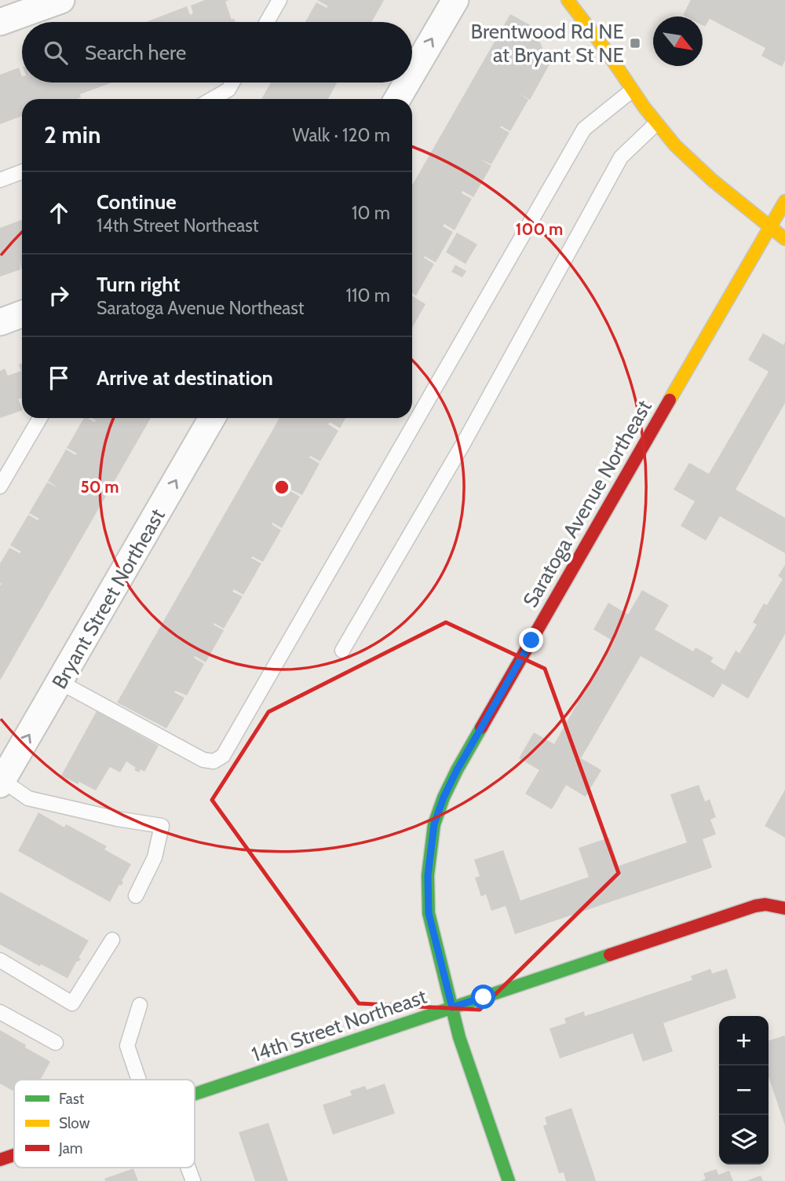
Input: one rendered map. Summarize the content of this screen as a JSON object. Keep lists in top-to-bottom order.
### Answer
{
  "streets": {
    "street": ["Saratoga Avenue Northeast", "Bryant Street Northeast", "14th Street Northeast"]
  },
  "crossings": [
    ["Saratoga Avenue Northeast", "14th Street Northeast"]
  ],
  "one_way": ["Bryant Street Northeast"],
  "places": {
    "transit": ["Brentwood Rd NE at Bryant St NE"]
  },
  "legend": ["Fast", "Slow", "Jam"],
  "north": "bottom right",
  "page": {
    "search": "Search here",
    "heading": ["2 min", "Walk · 120 m"],
    "list": [
      ["Continue", "14th Street Northeast", "10 m"],
      ["Turn right", "Saratoga Avenue Northeast", "110 m"],
      "Arrive at destination"
    ],
    "map_buttons": ["+", "−"]
  },
  "rings": ["100 m", "50 m"]
}
